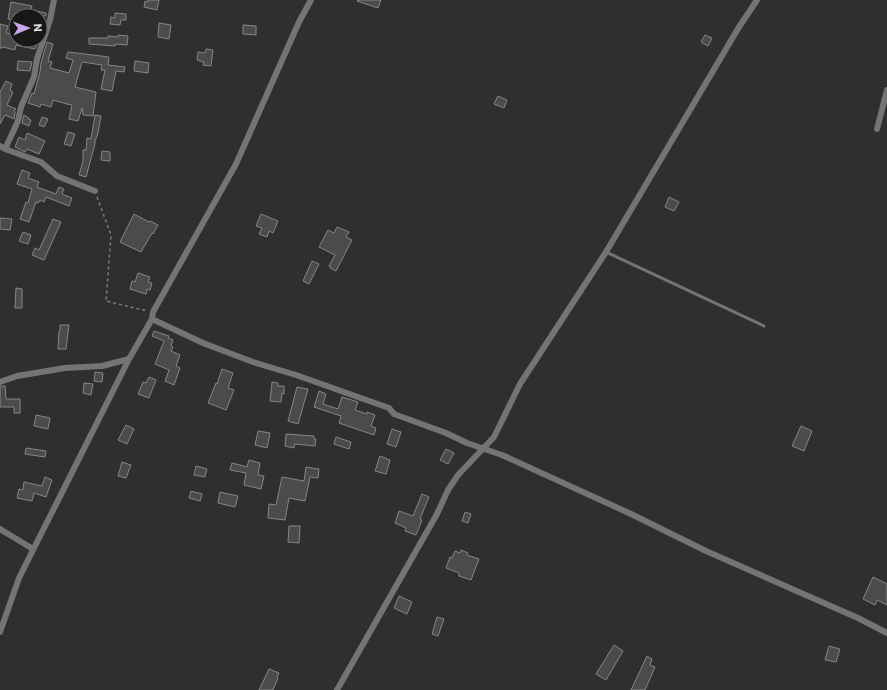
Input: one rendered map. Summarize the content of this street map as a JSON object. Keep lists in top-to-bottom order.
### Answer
{
  "north": "right"
}
